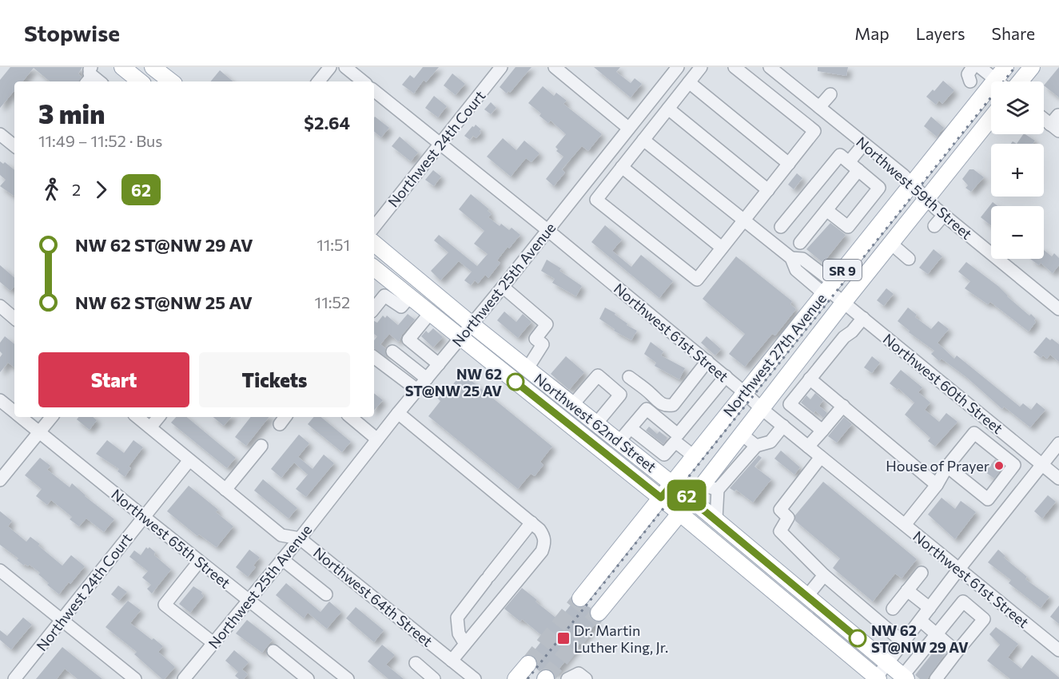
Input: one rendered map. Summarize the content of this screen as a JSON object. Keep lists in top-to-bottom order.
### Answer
{
  "streets": {
    "main road": ["SR 9", "Northwest 27th Avenue", "Northwest 62nd Street"],
    "street": [
      "Northwest 24th Court",
      "Northwest 59th Street",
      "Northwest 25th Avenue",
      "Northwest 61st Street",
      "Northwest 60th Street",
      "Northwest 65th Street",
      "Northwest 64th Street"
    ]
  },
  "crossings": [
    ["Northwest 24th Court", "Northwest 61st Street"],
    ["Northwest 24th Court", "Northwest 65th Street"],
    ["Northwest 24th Court", "Northwest 64th Street"],
    ["Northwest 59th Street", "Northwest 27th Avenue"],
    ["Northwest 25th Avenue", "Northwest 61st Street"],
    ["Northwest 25th Avenue", "Northwest 62nd Street"],
    ["Northwest 25th Avenue", "Northwest 65th Street"],
    ["Northwest 25th Avenue", "Northwest 64th Street"],
    ["Northwest 61st Street", "Northwest 27th Avenue"],
    ["Northwest 27th Avenue", "Northwest 60th Street"],
    ["Northwest 27th Avenue", "Northwest 62nd Street"]
  ],
  "places": {
    "other": ["NW 62 ST@NW 25 AV", "House of Prayer", "NW 62 ST@NW 29 AV"],
    "transit": ["Dr. Martin Luther King, Jr."]
  },
  "lines": ["bus line 62"],
  "page": {
    "header": "Stopwise",
    "nav": ["Map", "Layers", "Share"],
    "on_map": "62",
    "map_buttons": ["+", "−"],
    "heading": ["3 min", "11:49 – 11:52 · Bus", "$2.64"],
    "legs": ["2", "62"],
    "list": [
      {
        "name": "NW 62 ST@NW 29 AV",
        "value": "11:51"
      },
      {
        "name": "NW 62 ST@NW 25 AV",
        "value": "11:52"
      }
    ],
    "buttons": ["Start", "Tickets"]
  }
}
